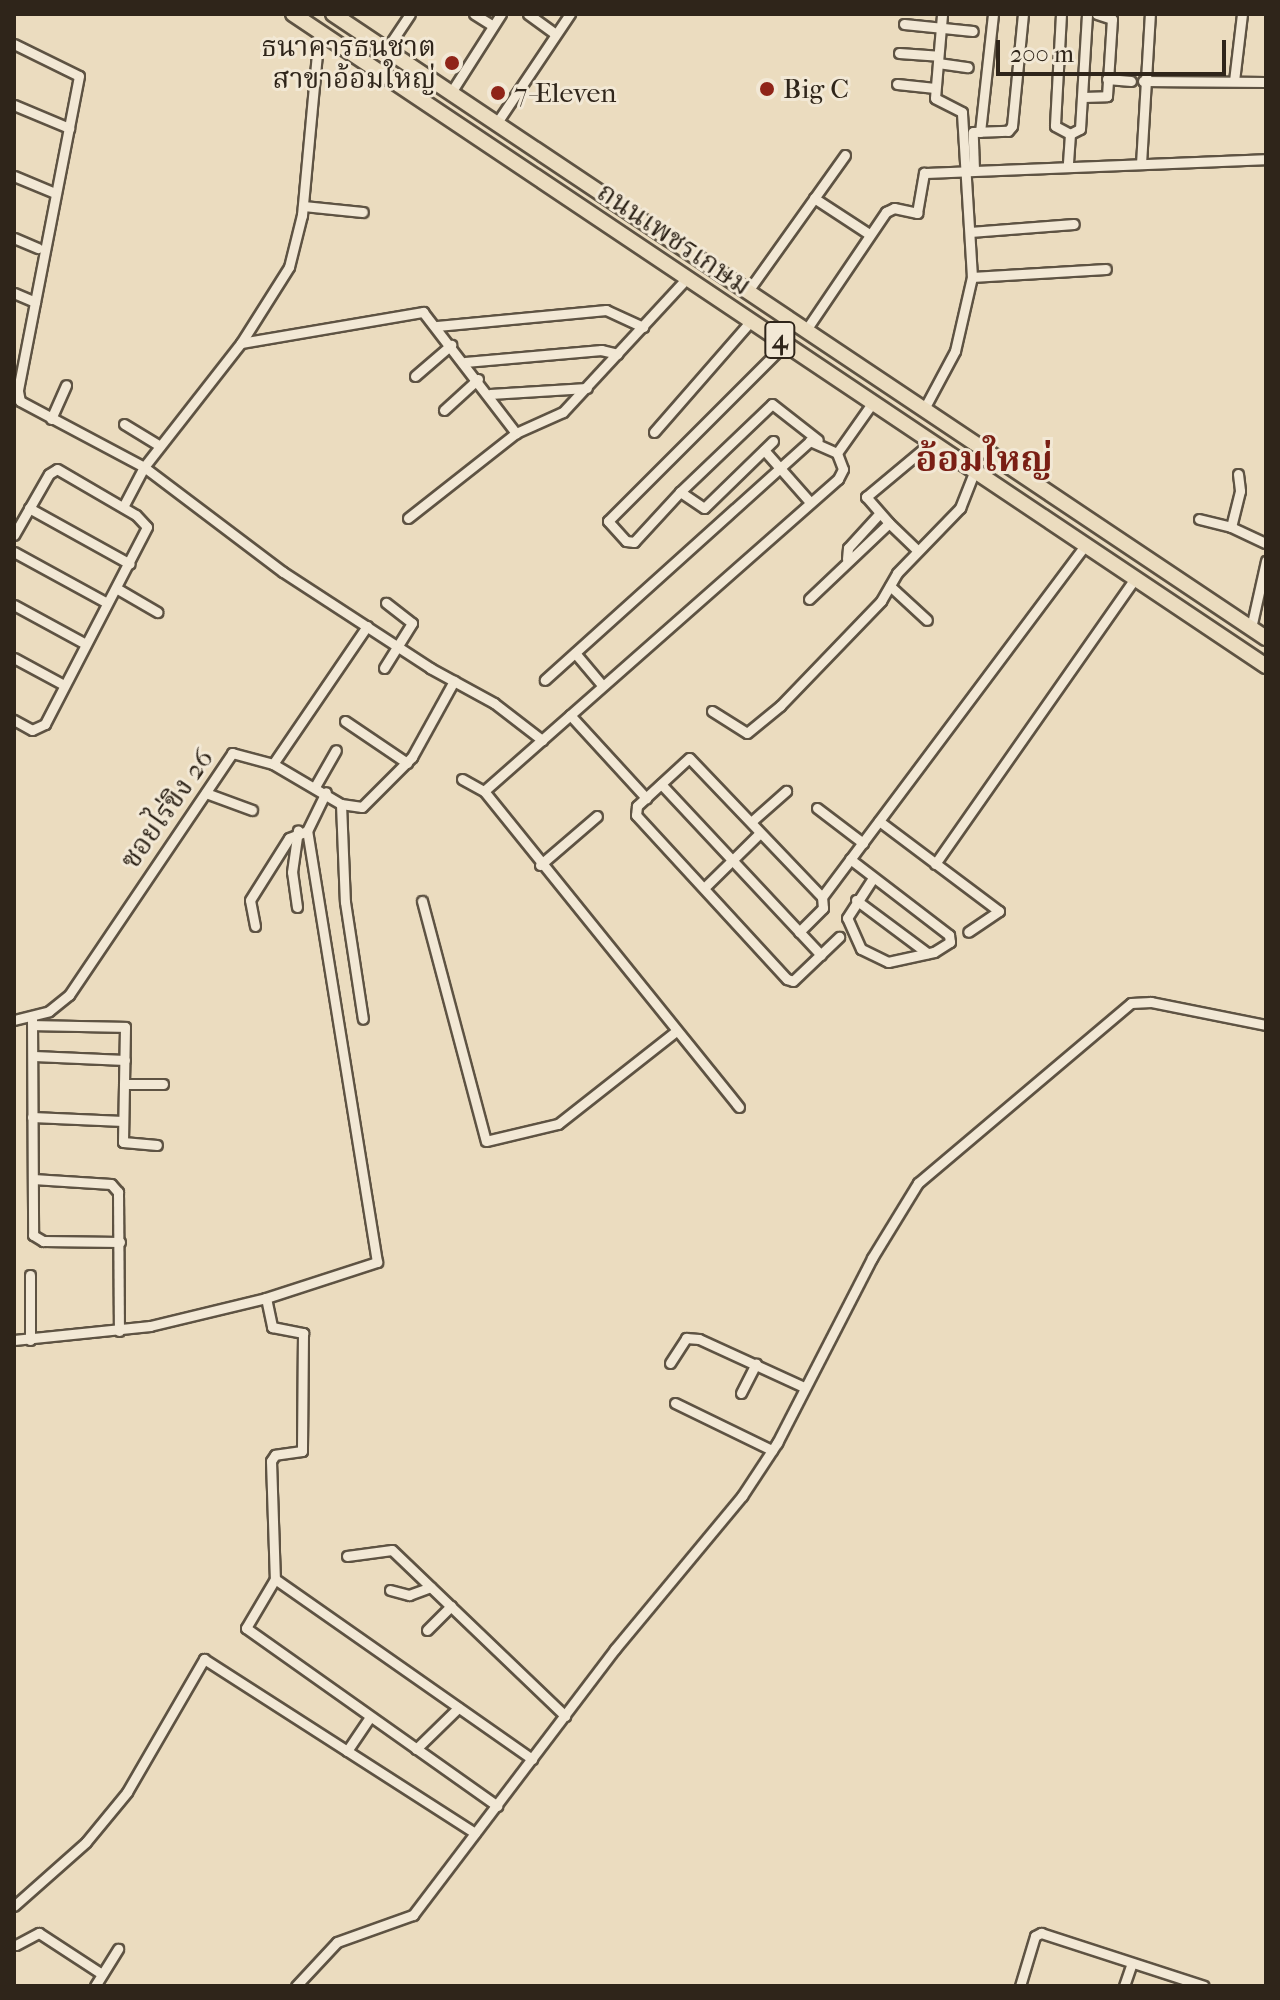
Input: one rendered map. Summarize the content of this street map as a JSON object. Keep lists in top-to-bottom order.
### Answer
{
  "streets": {
    "main road": ["ถนนเพชรเกษม", "4"],
    "street": ["ซอยไร่ขิง 26"]
  },
  "districts": ["อ้อมใหญ่"],
  "places": ["ธนาคารธนชาต สาขาอ้อมใหญ่", "Big C", "7-Eleven"],
  "scale_bar": "200 m"
}
